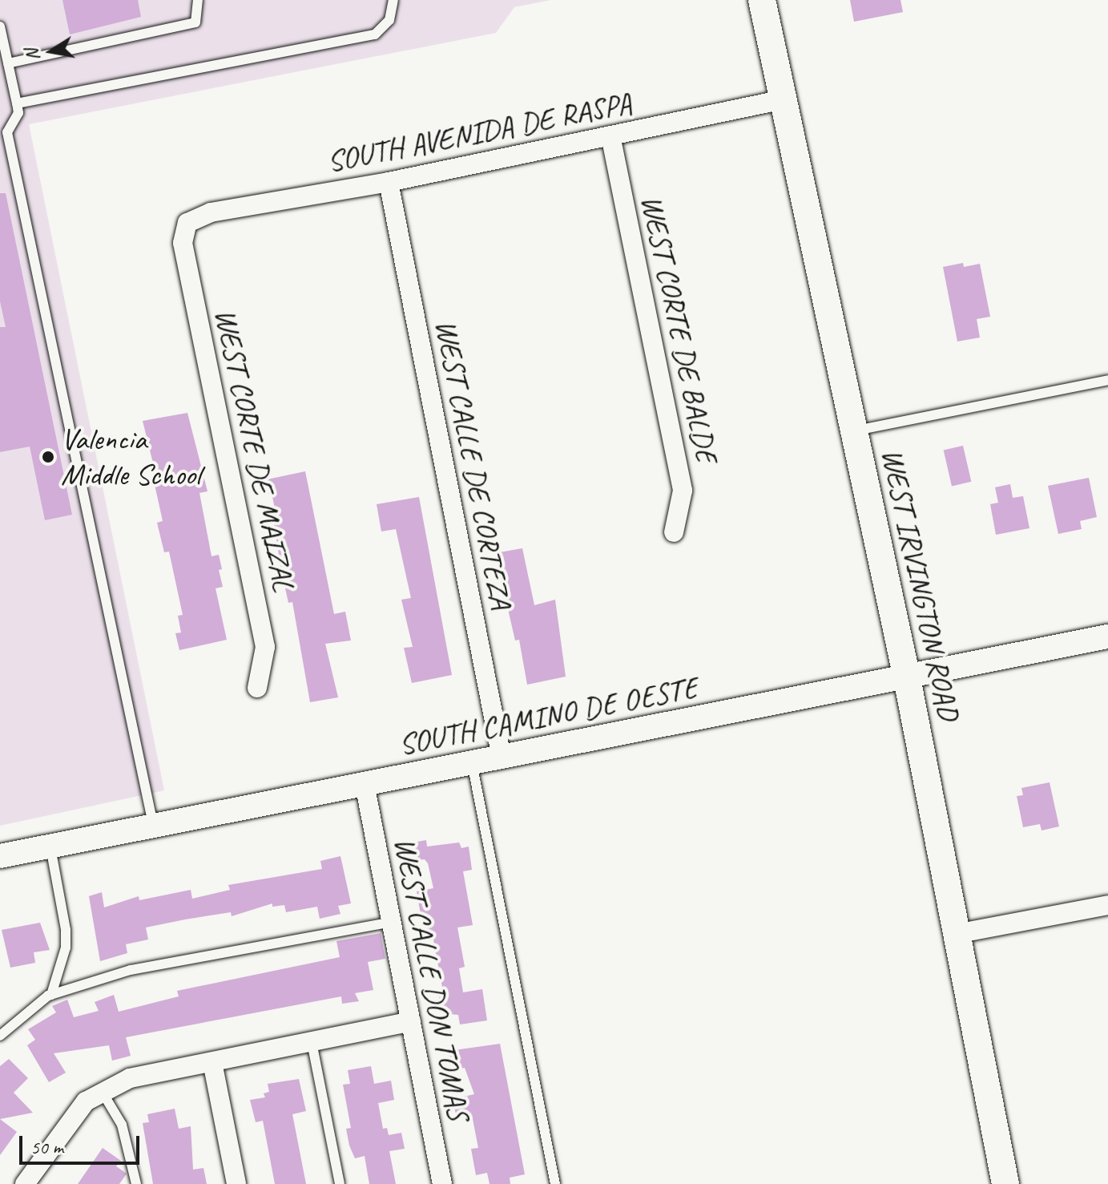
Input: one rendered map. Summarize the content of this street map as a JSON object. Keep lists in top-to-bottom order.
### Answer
{
  "streets": {
    "main road": ["WEST IRVINGTON ROAD"],
    "street": [
      "SOUTH AVENIDA DE RASPA",
      "WEST CORTE DE BALDE",
      "WEST CORTE DE MAIZAL",
      "WEST CALLE DE CORTEZA",
      "SOUTH CAMINO DE OESTE",
      "WEST CALLE DON TOMAS"
    ]
  },
  "crossings": [
    ["SOUTH AVENIDA DE RASPA", "WEST CORTE DE BALDE"],
    ["SOUTH AVENIDA DE RASPA", "WEST CORTE DE MAIZAL"],
    ["SOUTH AVENIDA DE RASPA", "WEST CALLE DE CORTEZA"],
    ["SOUTH AVENIDA DE RASPA", "WEST IRVINGTON ROAD"],
    ["WEST CALLE DE CORTEZA", "SOUTH CAMINO DE OESTE"],
    ["WEST IRVINGTON ROAD", "SOUTH CAMINO DE OESTE"],
    ["SOUTH CAMINO DE OESTE", "WEST CALLE DON TOMAS"]
  ],
  "places": ["Valencia Middle School"],
  "scale_bar": "50 m",
  "north": "left"
}
